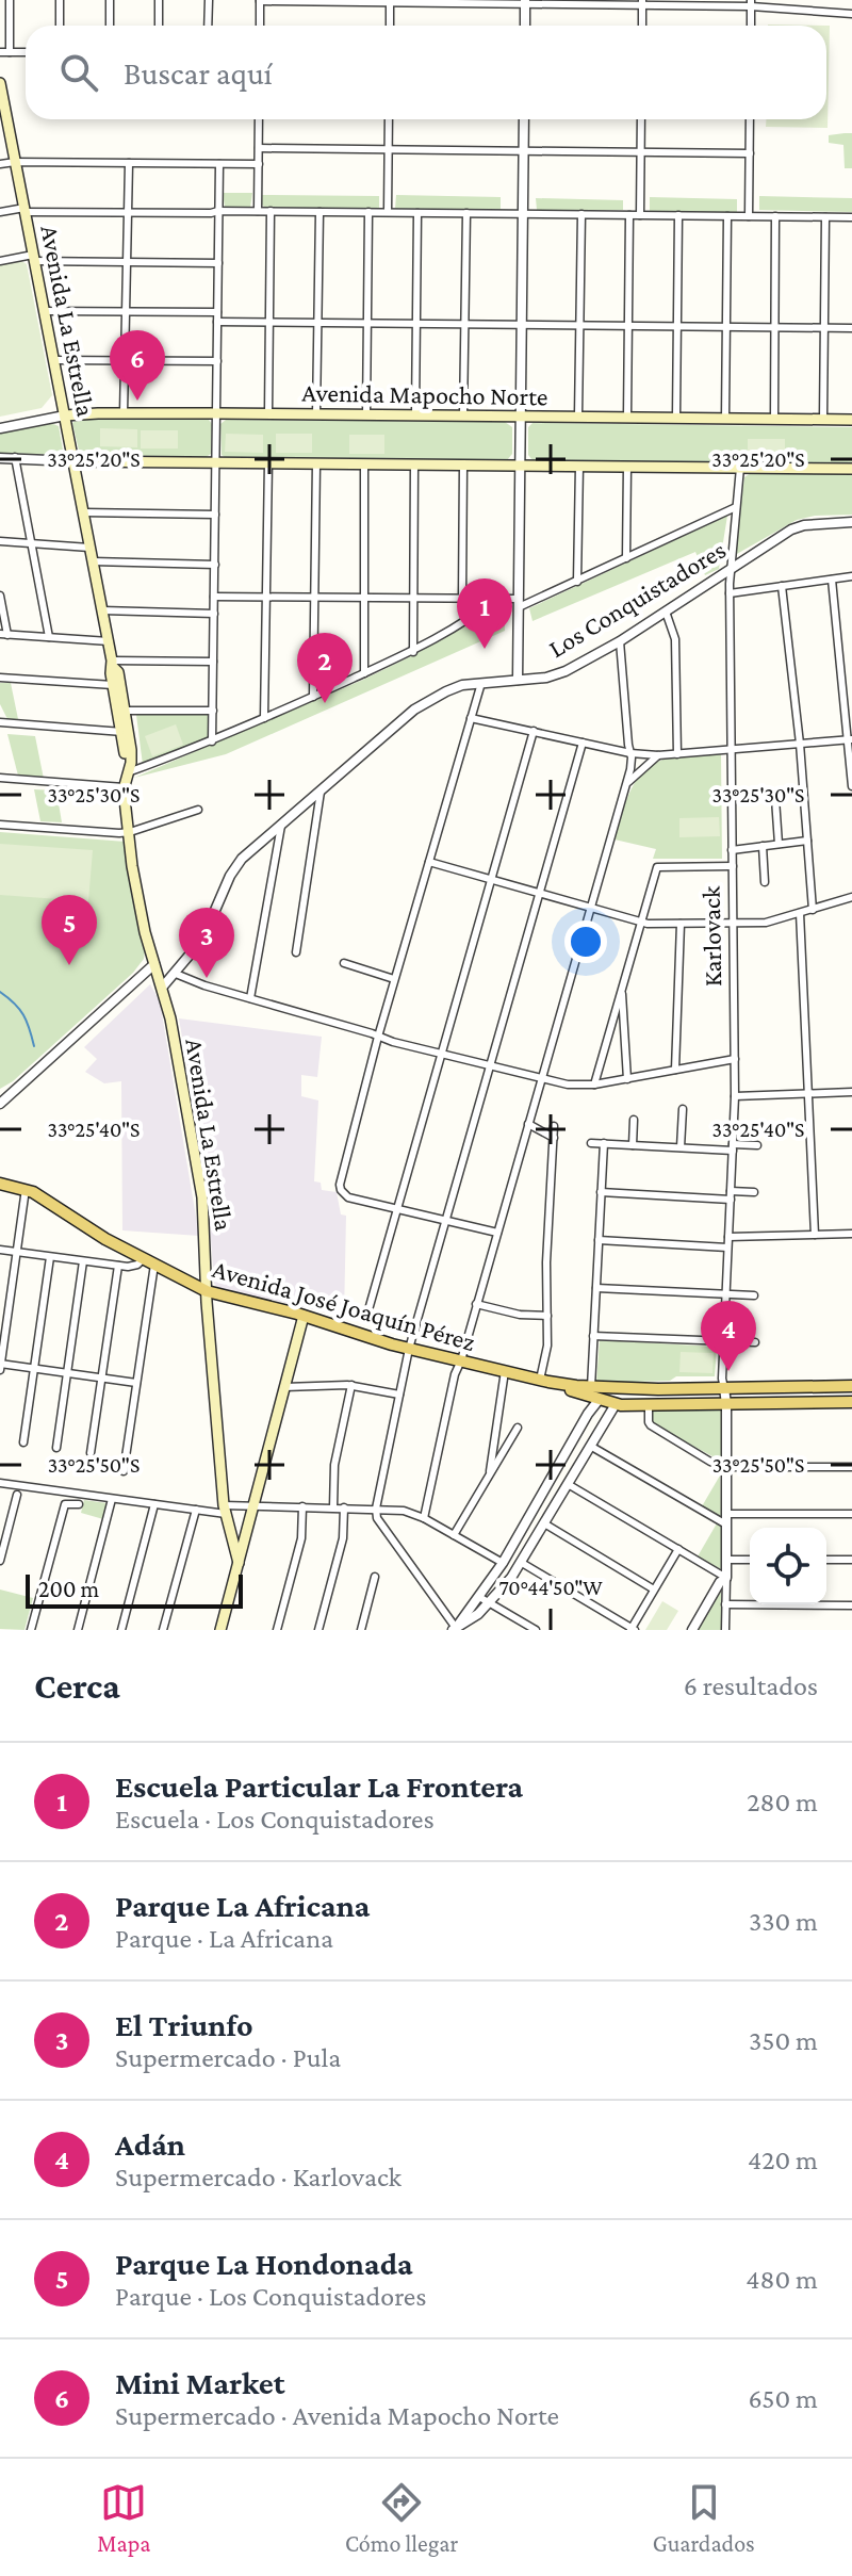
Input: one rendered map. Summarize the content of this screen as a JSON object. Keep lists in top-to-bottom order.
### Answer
{
  "streets": {
    "main road": ["Avenida La Estrella", "Avenida Mapocho Norte", "Avenida José Joaquín Pérez"],
    "street": ["Los Conquistadores", "Karlovack"]
  },
  "crossings": [
    ["Avenida La Estrella", "Avenida Mapocho Norte"],
    ["Avenida La Estrella", "Los Conquistadores"],
    ["Avenida La Estrella", "Avenida José Joaquín Pérez"],
    ["Los Conquistadores", "Karlovack"],
    ["Karlovack", "Avenida José Joaquín Pérez"]
  ],
  "scale_bar": "200 m",
  "page": {
    "search": "Buscar aquí",
    "pins": [
      "6",
      "1",
      "2",
      "5",
      "3",
      "4"
    ],
    "scale": "200 m",
    "heading": ["Cerca", "6 resultados"],
    "list": [
      {
        "mark": "1",
        "name": "Escuela Particular La Frontera",
        "note": "Escuela · Los Conquistadores",
        "value": "280 m"
      },
      {
        "mark": "2",
        "name": "Parque La Africana",
        "note": "Parque · La Africana",
        "value": "330 m"
      },
      {
        "mark": "3",
        "name": "El Triunfo",
        "note": "Supermercado · Pula",
        "value": "350 m"
      },
      {
        "mark": "4",
        "name": "Adán",
        "note": "Supermercado · Karlovack",
        "value": "420 m"
      },
      {
        "mark": "5",
        "name": "Parque La Hondonada",
        "note": "Parque · Los Conquistadores",
        "value": "480 m"
      },
      {
        "mark": "6",
        "name": "Mini Market",
        "note": "Supermercado · Avenida Mapocho Norte",
        "value": "650 m"
      }
    ],
    "nav": ["Mapa", "Cómo llegar", "Guardados"]
  },
  "coordinates": [
    "33°25'20\"S",
    "33°25'30\"S",
    "33°25'40\"S",
    "33°25'50\"S",
    "70°44'50\"W"
  ]
}
